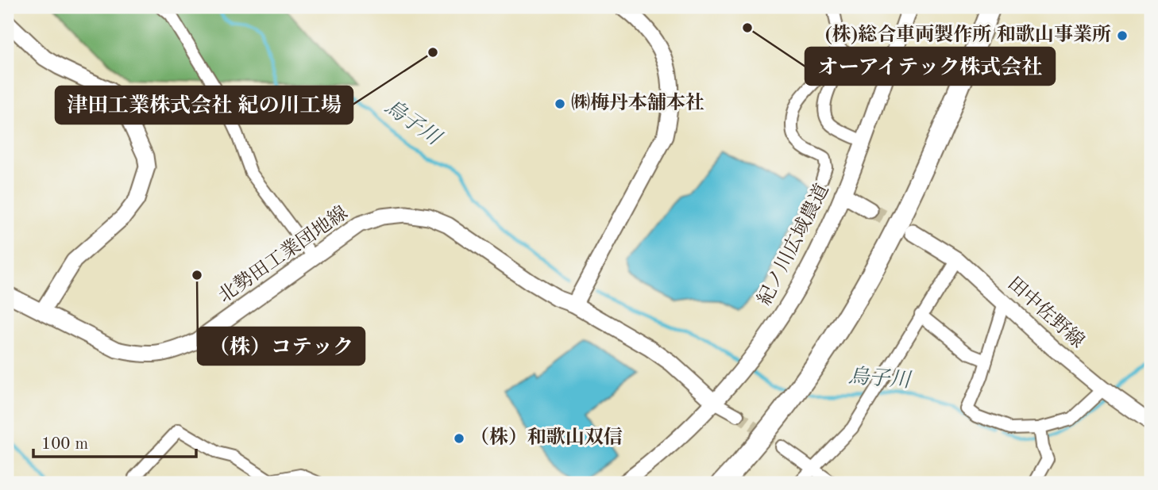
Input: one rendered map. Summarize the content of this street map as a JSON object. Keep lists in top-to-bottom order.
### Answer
{
  "streets": {
    "street": ["紀ノ川広域農道", "北勢田工業団地線", "田中佐野線"]
  },
  "crossings": [
    ["紀ノ川広域農道", "北勢田工業団地線"]
  ],
  "water": ["烏子川"],
  "places": [
    "オーアイテック株式会社",
    "(株)総合車両製作所 和歌山事業所",
    "津田工業株式会社 紀の川工場",
    "㈱梅丹本舗本社",
    "（株）コテック",
    "（株）和歌山双信"
  ],
  "scale_bar": "100 m"
}
